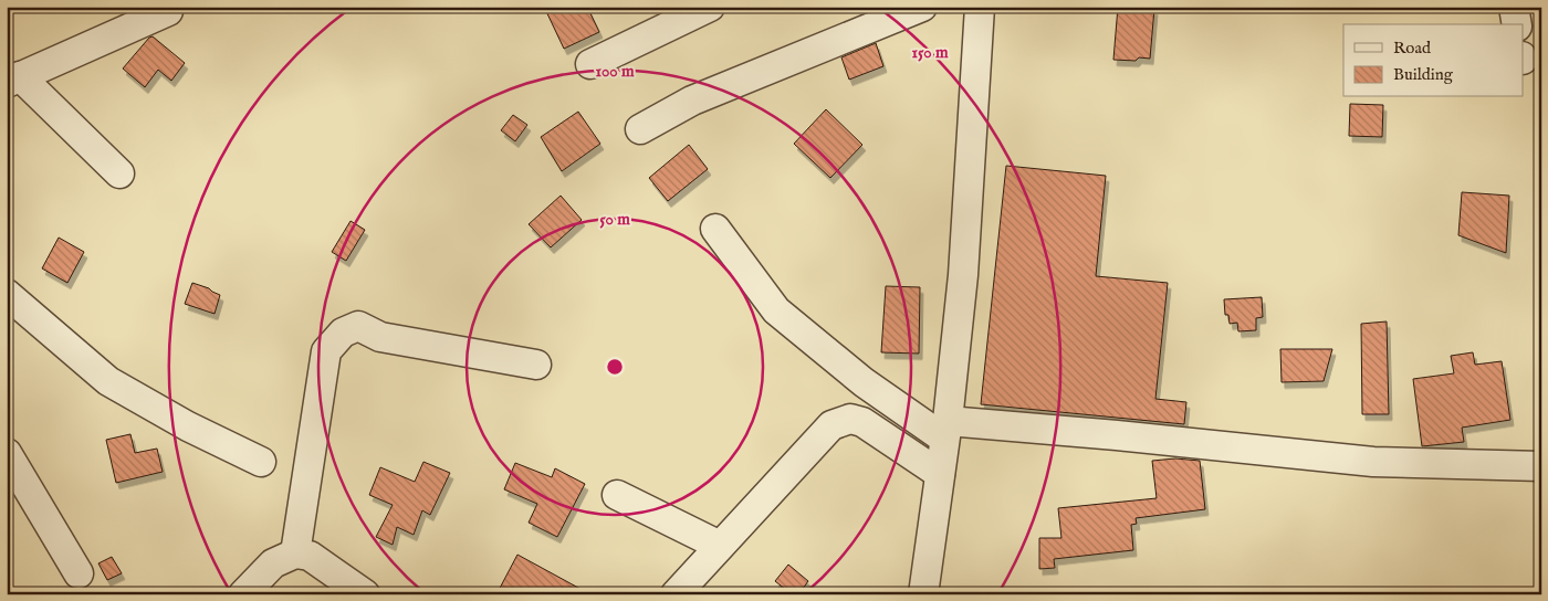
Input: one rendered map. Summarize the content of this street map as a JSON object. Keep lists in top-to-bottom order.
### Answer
{
  "legend": ["Road", "Building"],
  "rings": ["150 m", "100 m", "50 m"]
}
